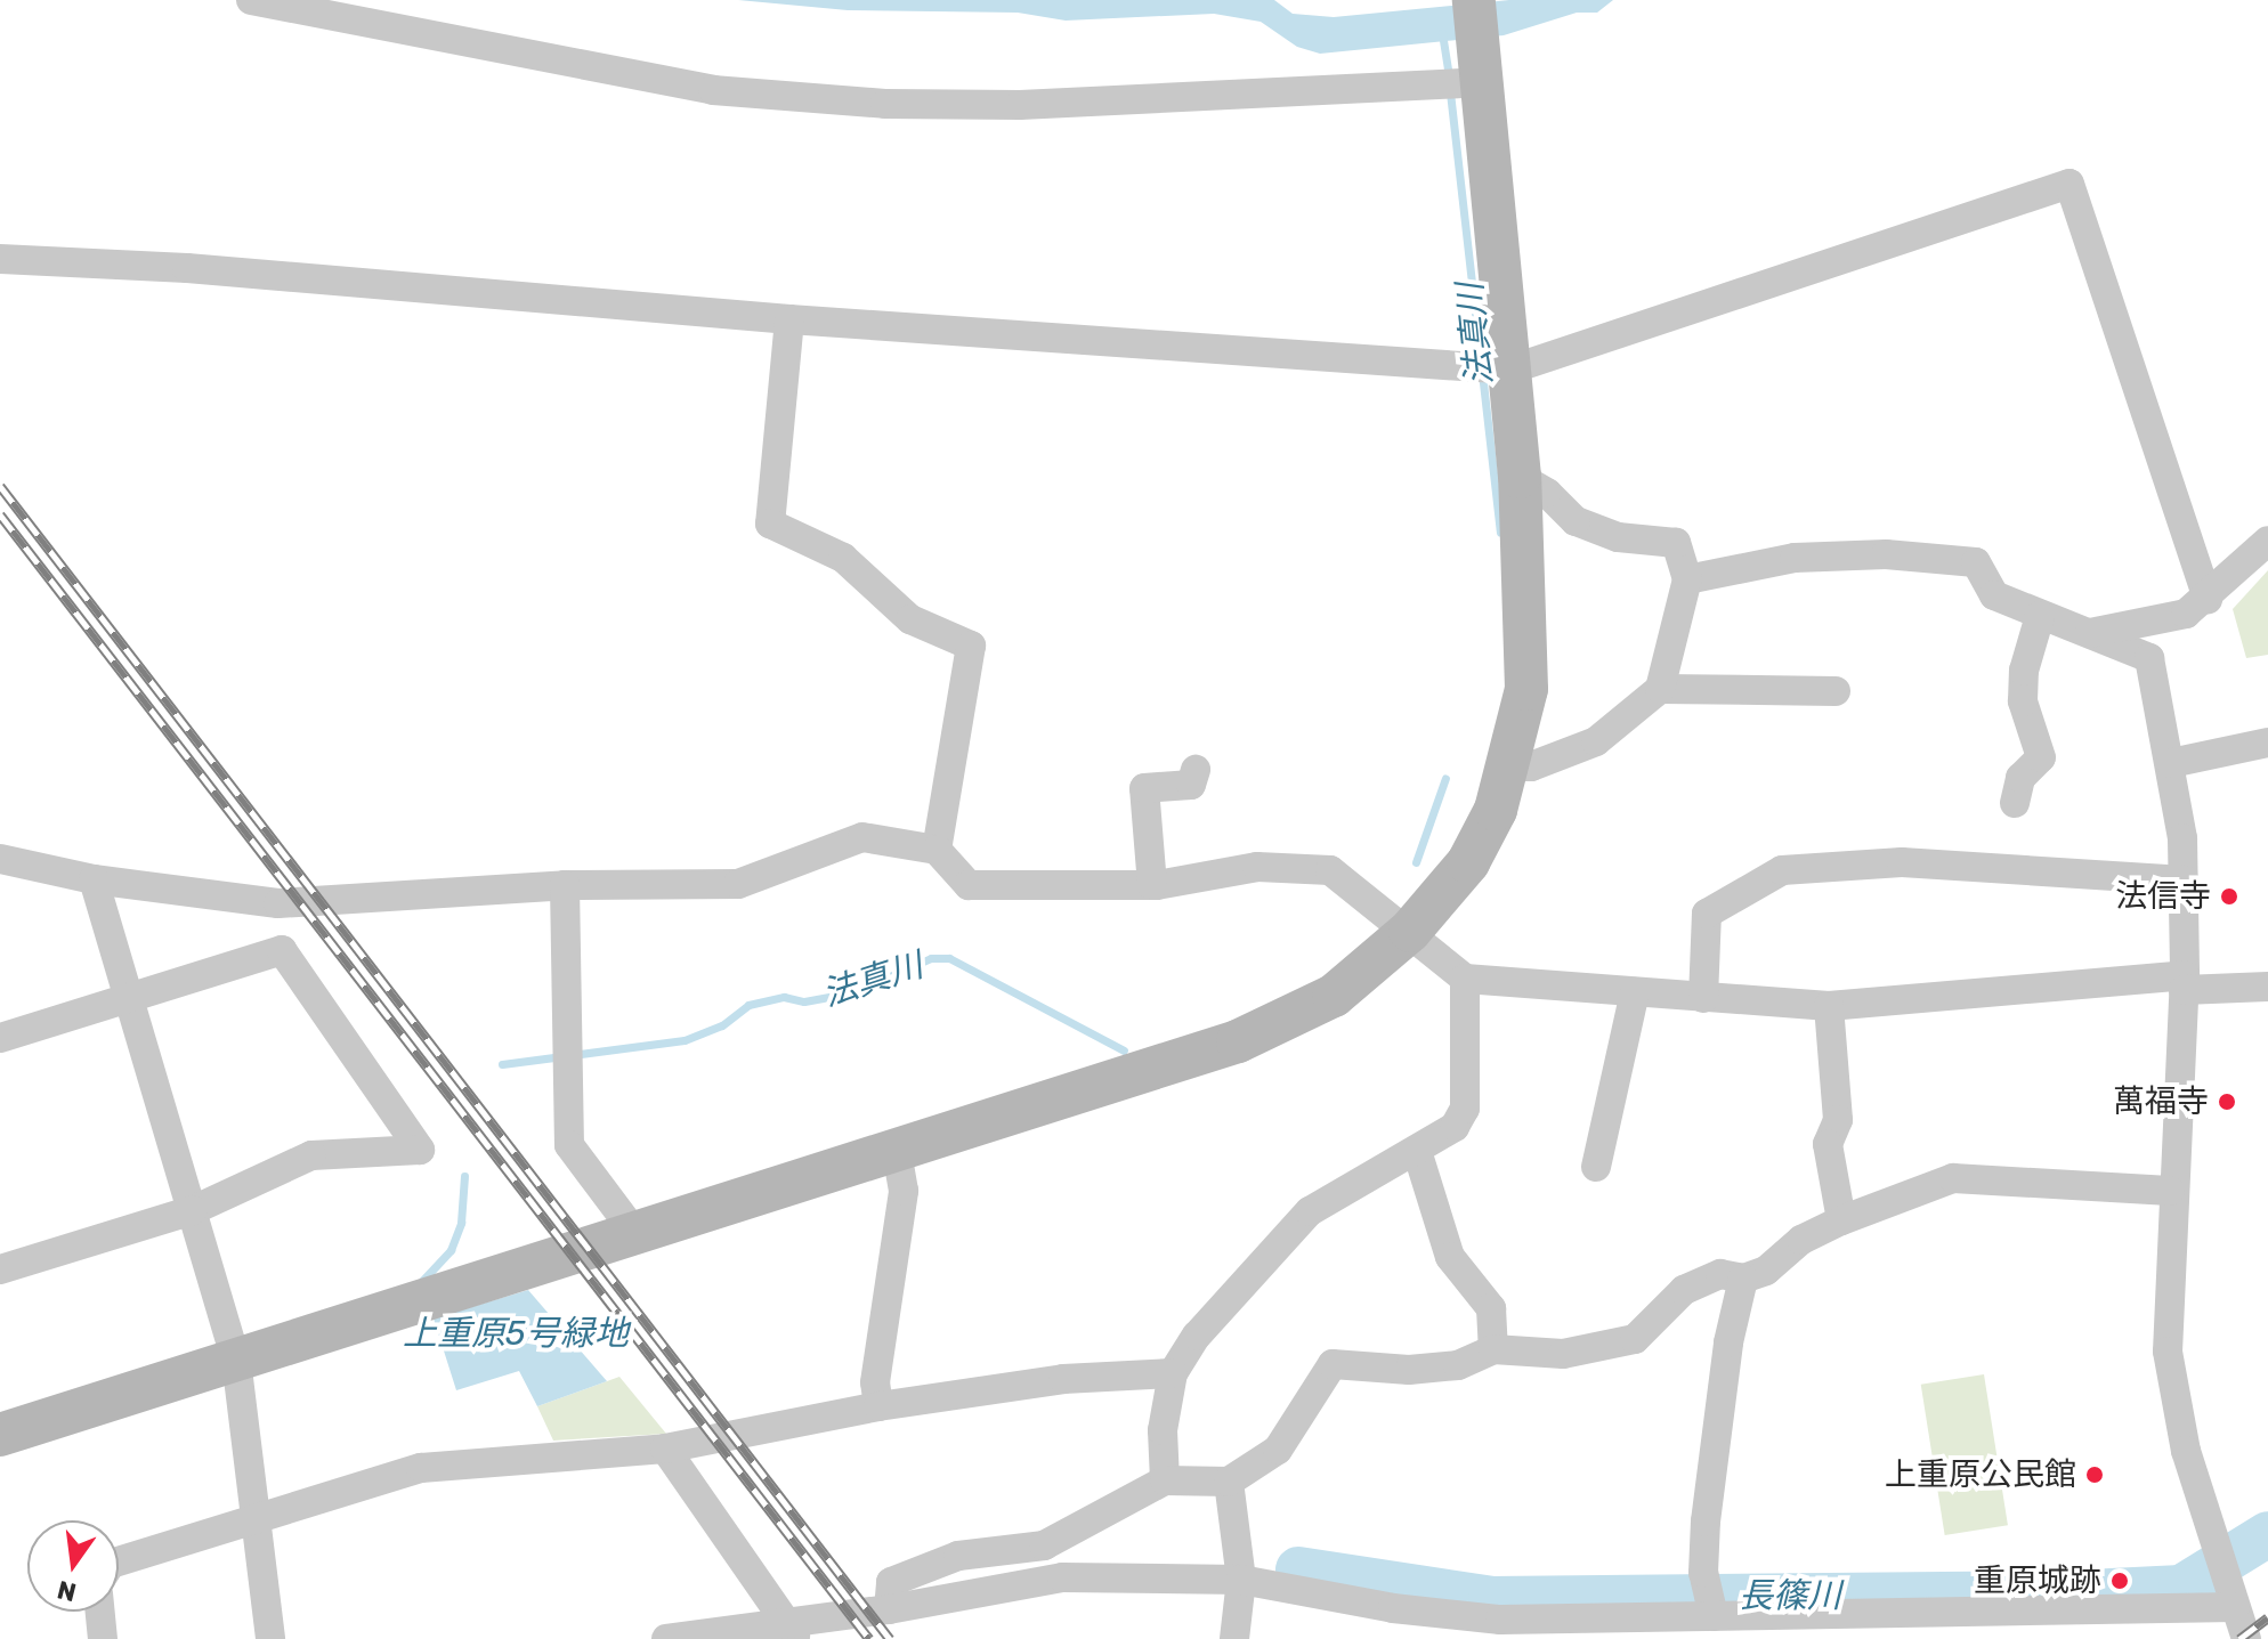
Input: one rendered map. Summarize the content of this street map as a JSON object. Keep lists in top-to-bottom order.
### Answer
{
  "water": ["法真川", "上重原5号緑地", "長篠川"],
  "places": [
    "法信寺",
    "萬福寺",
    "上重原公民館",
    "重原城跡"
  ],
  "north": "bottom"
}
